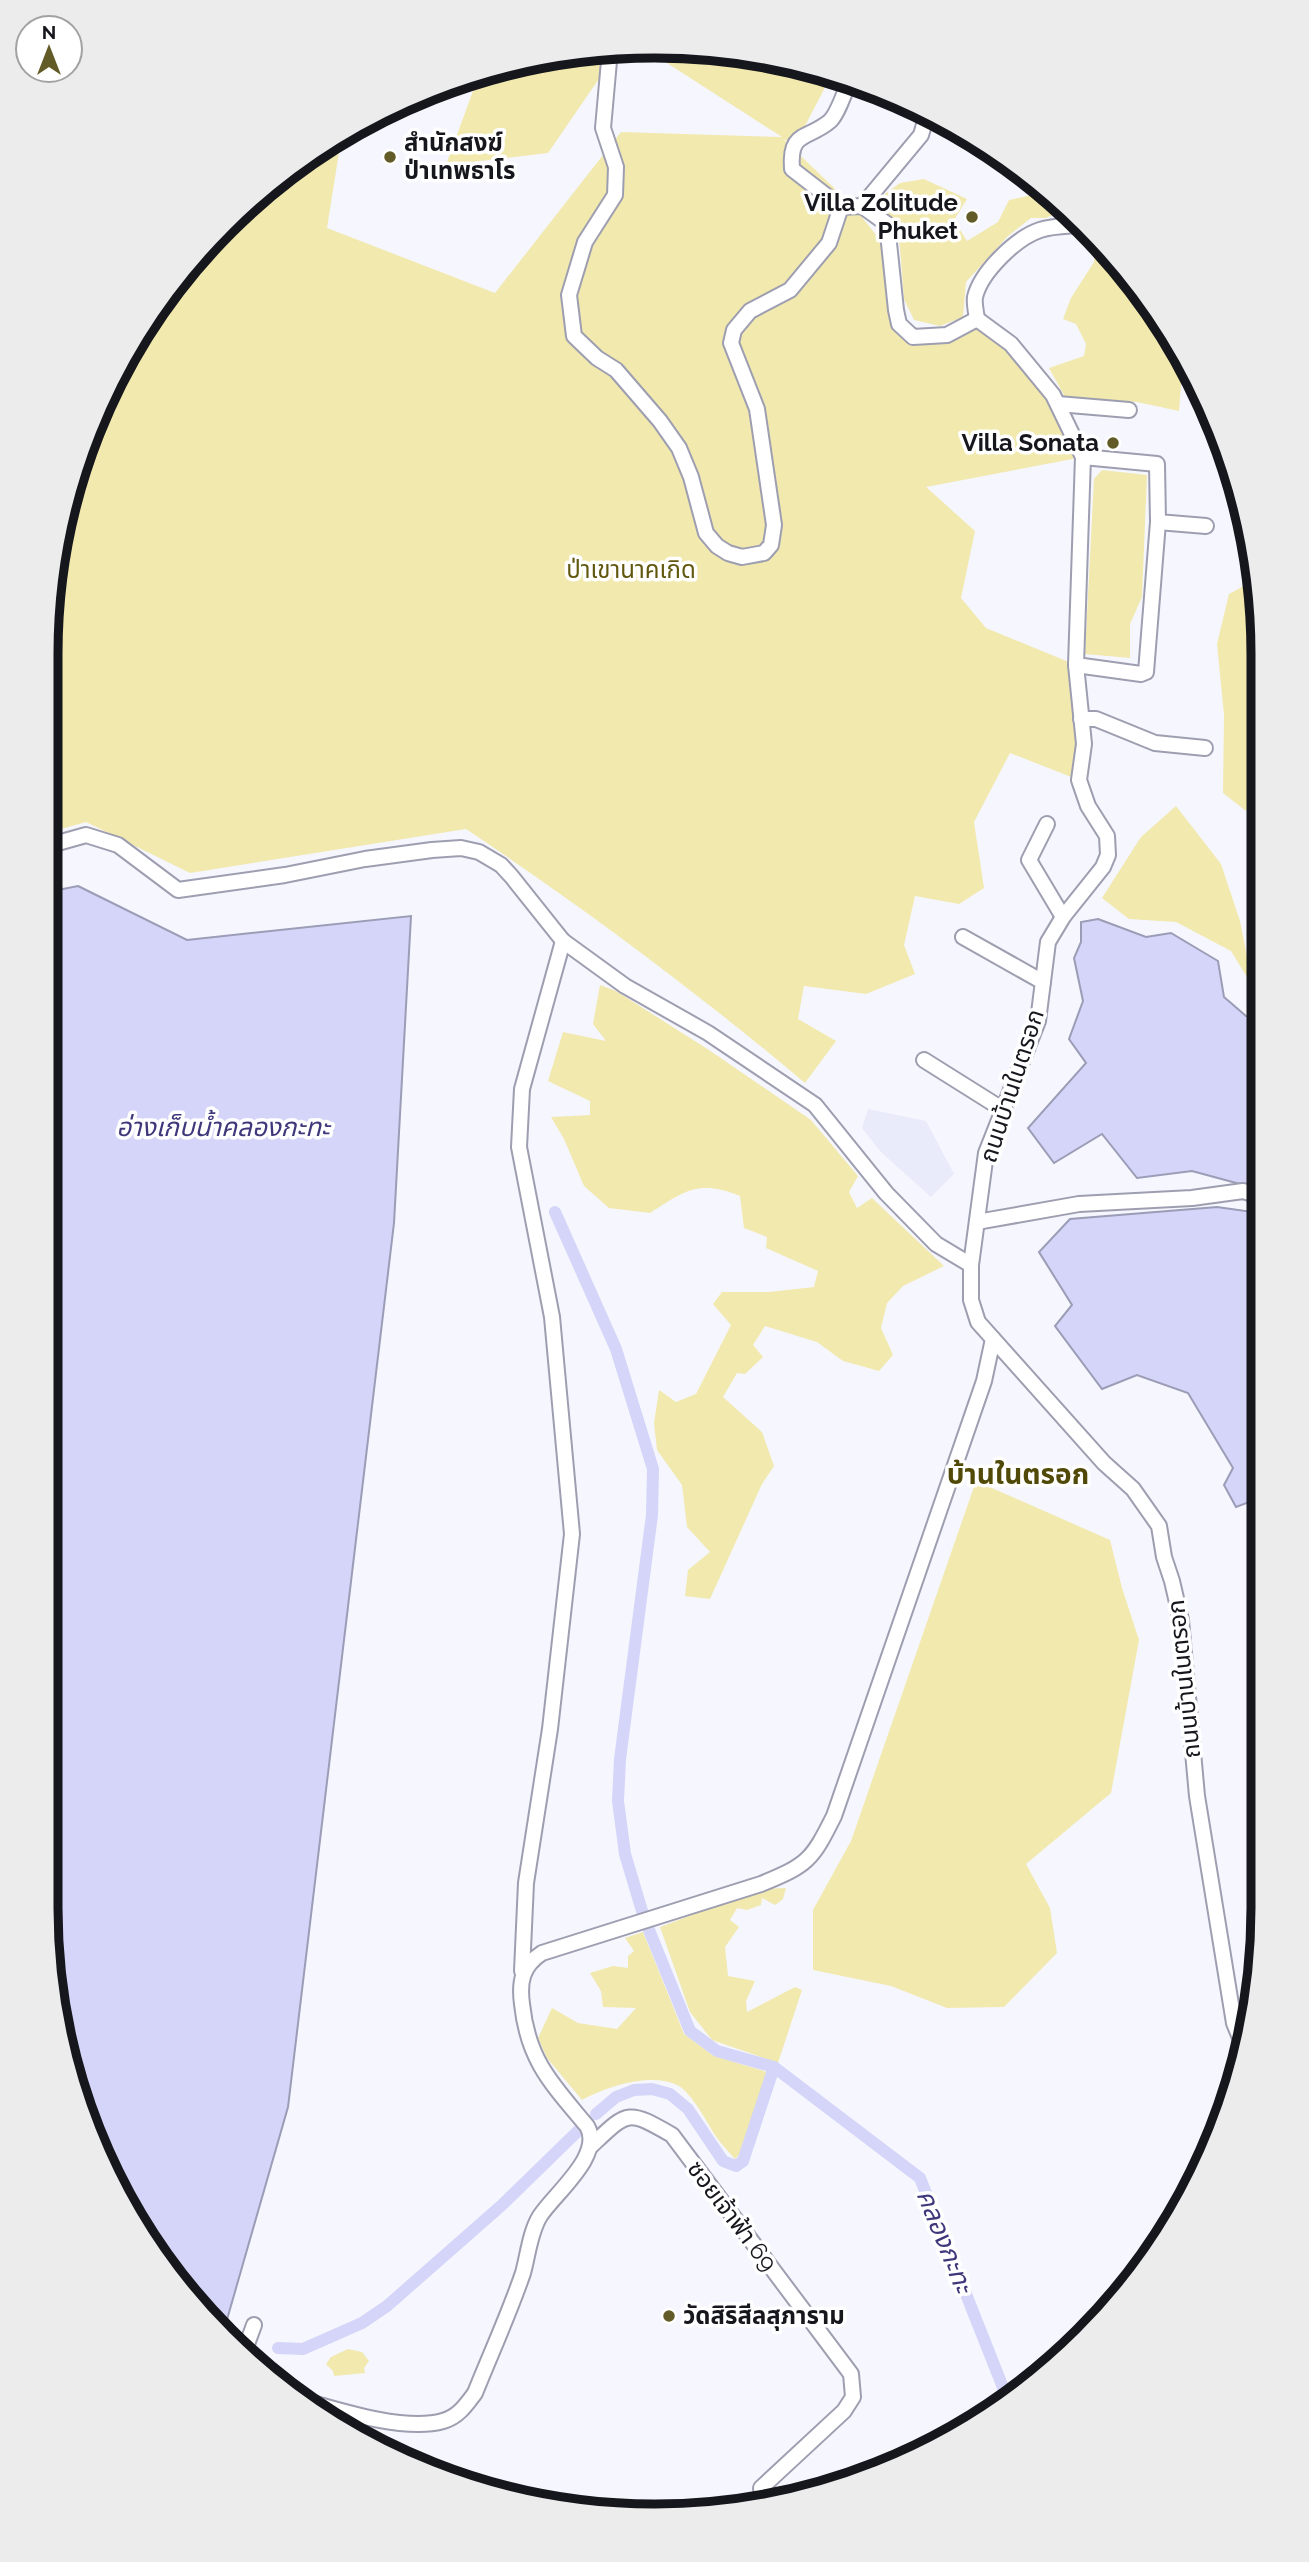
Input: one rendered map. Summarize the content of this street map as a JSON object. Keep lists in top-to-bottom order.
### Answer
{
  "streets": {
    "street": ["ถนนบ้านในตรอก", "ซอยเจ้าฟ้า 69"]
  },
  "districts": ["บ้านในตรอก"],
  "water": ["อ่างเก็บน้ำคลองกะทะ", "คลองกะทะ"],
  "parks": ["ป่าเขานาคเกิด"],
  "places": [
    "สำนักสงฆ์ ป่าเทพธาโร",
    "Villa Zolitude Phuket",
    "Villa Sonata",
    "วัดสิริสีลสุภาราม"
  ],
  "north": "top"
}
